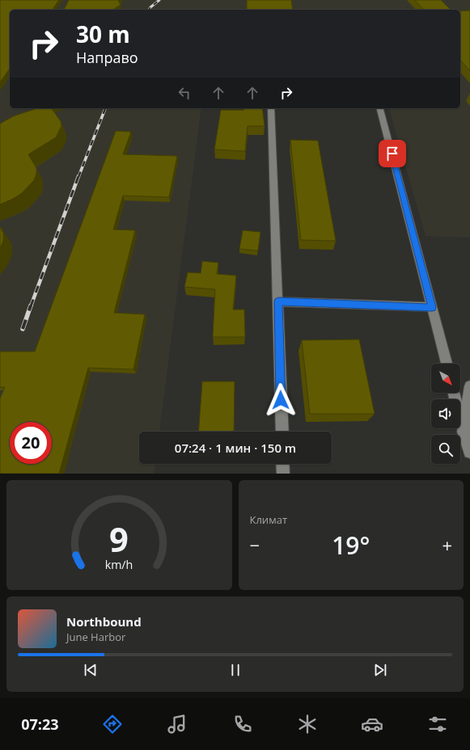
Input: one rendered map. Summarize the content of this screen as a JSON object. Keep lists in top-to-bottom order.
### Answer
{
  "north": "bottom right",
  "page": {
    "turn": ["30 m", "Направо"],
    "limit": "20",
    "trip": "07:24 · 1 мин · 150 m",
    "tile": "Климат",
    "heat": ["−", "19°", "+"],
    "song": ["Northbound", "June Harbor"],
    "tabs": "07:23",
    "gauge": ["9", "km/h"]
  }
}
